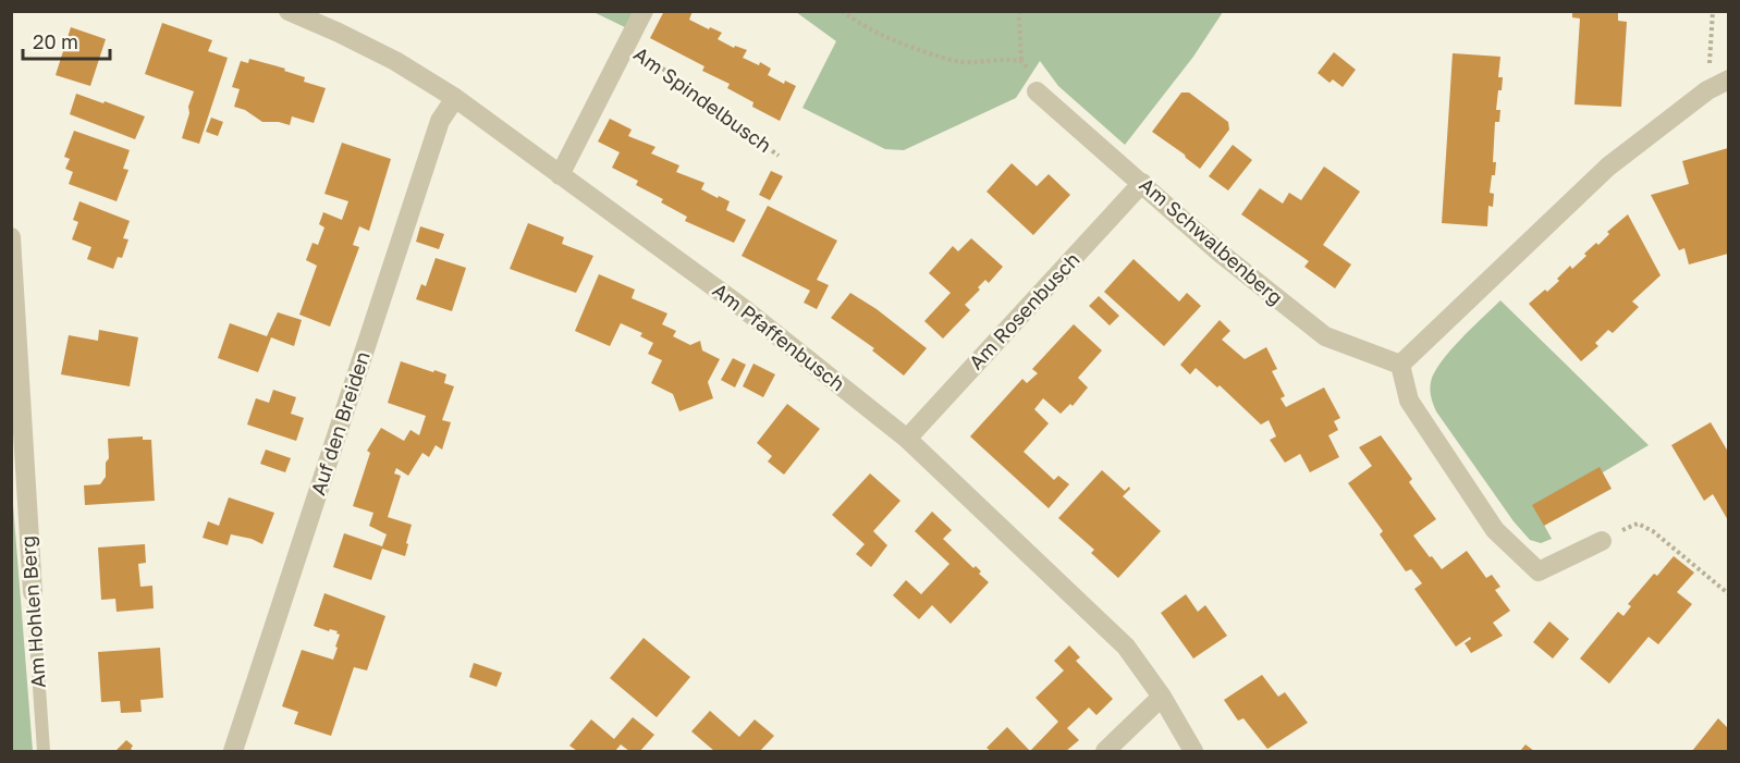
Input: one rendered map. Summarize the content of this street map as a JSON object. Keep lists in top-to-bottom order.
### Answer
{
  "streets": {
    "street": [
      "Am Spindelbusch",
      "Am Schwalbenberg",
      "Am Rosenbusch",
      "Am Pfaffenbusch",
      "Auf den Breiden",
      "Am Hohlen Berg"
    ]
  },
  "crossings": [
    ["Am Spindelbusch", "Am Pfaffenbusch"],
    ["Am Schwalbenberg", "Am Rosenbusch"],
    ["Am Rosenbusch", "Am Pfaffenbusch"],
    ["Am Pfaffenbusch", "Auf den Breiden"]
  ],
  "scale_bar": "20 m"
}
